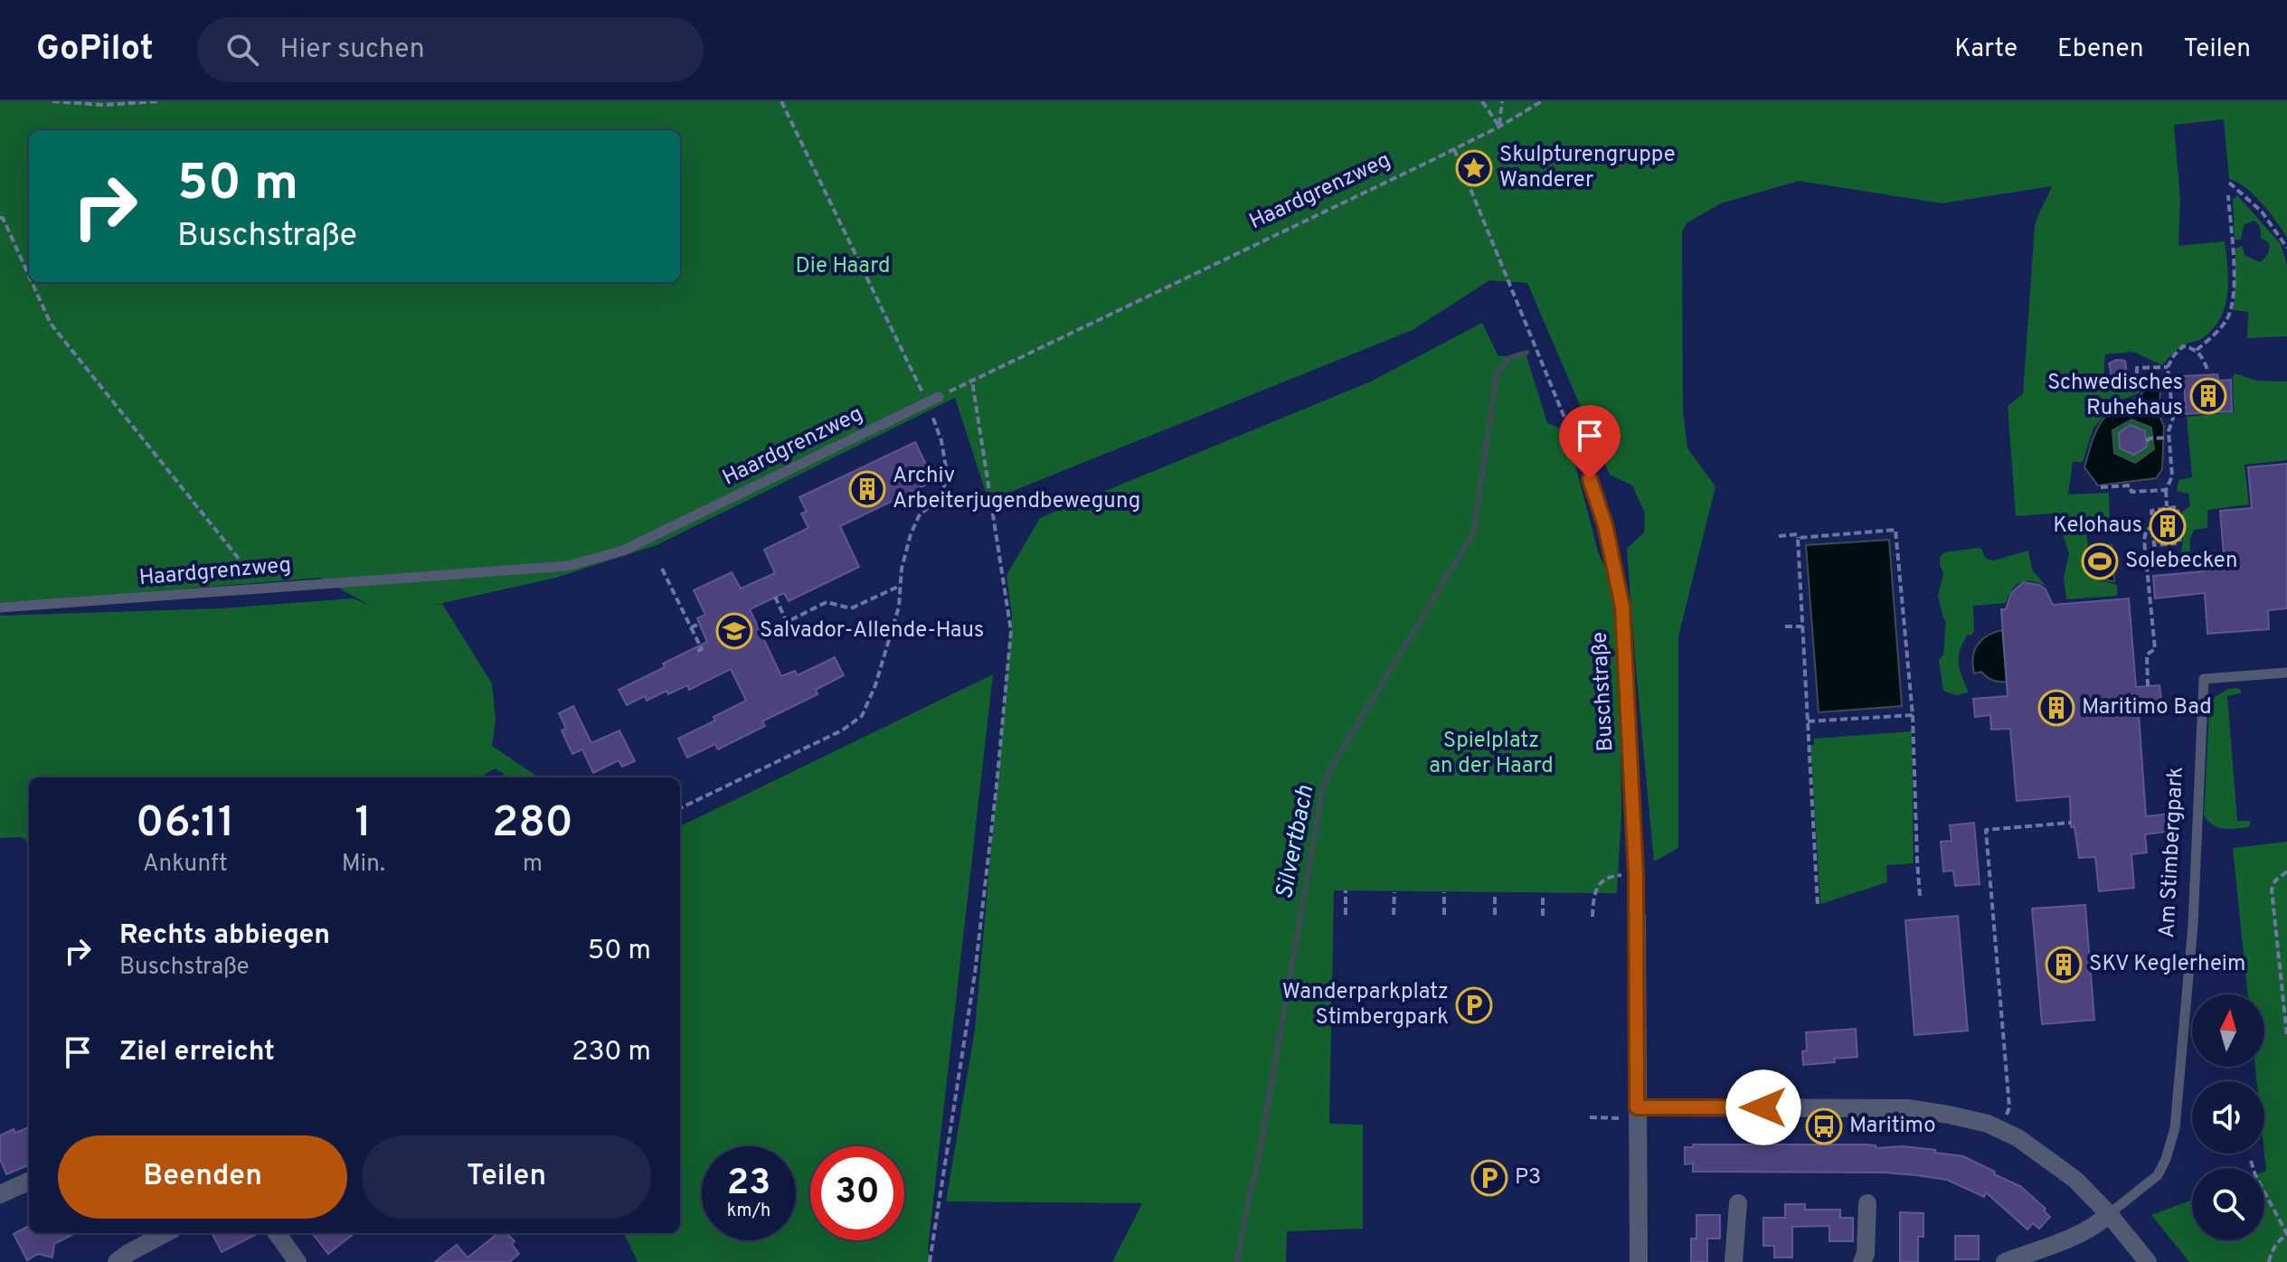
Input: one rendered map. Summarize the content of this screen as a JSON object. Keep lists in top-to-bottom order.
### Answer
{
  "streets": {
    "street": ["Buschstraße"],
    "lane": ["Haardgrenzweg", "Am Stimbergpark"]
  },
  "water": ["Silvertbach"],
  "parks": ["Die Haard", "Spielplatz an der Haard"],
  "places": {
    "place": ["Skulpturengruppe Wanderer"],
    "building": [
      "Schwedisches Ruhehaus",
      "Archiv Arbeiterjugendbewegung",
      "Kelohaus",
      "Maritimo Bad",
      "SKV Keglerheim"
    ],
    "sports": ["Solebecken"],
    "school or university": ["Salvador-Allende-Haus"],
    "parking": ["Wanderparkplatz Stimbergpark", "P3"],
    "bus stop": ["Maritimo"]
  },
  "north": "top",
  "page": {
    "header": "GoPilot",
    "search": "Hier suchen",
    "nav": ["Karte", "Ebenen", "Teilen"],
    "turn": ["50 m", "Buschstraße"],
    "eta": [
      "06:11",
      "Ankunft",
      "1",
      "Min.",
      "280",
      "m"
    ],
    "list": [
      {
        "name": "Rechts abbiegen",
        "note": "Buschstraße",
        "value": "50 m"
      },
      {
        "name": "Ziel erreicht",
        "value": "230 m"
      }
    ],
    "buttons": ["Beenden", "Teilen"],
    "speed": "23 km/h",
    "limit": "30"
  }
}
